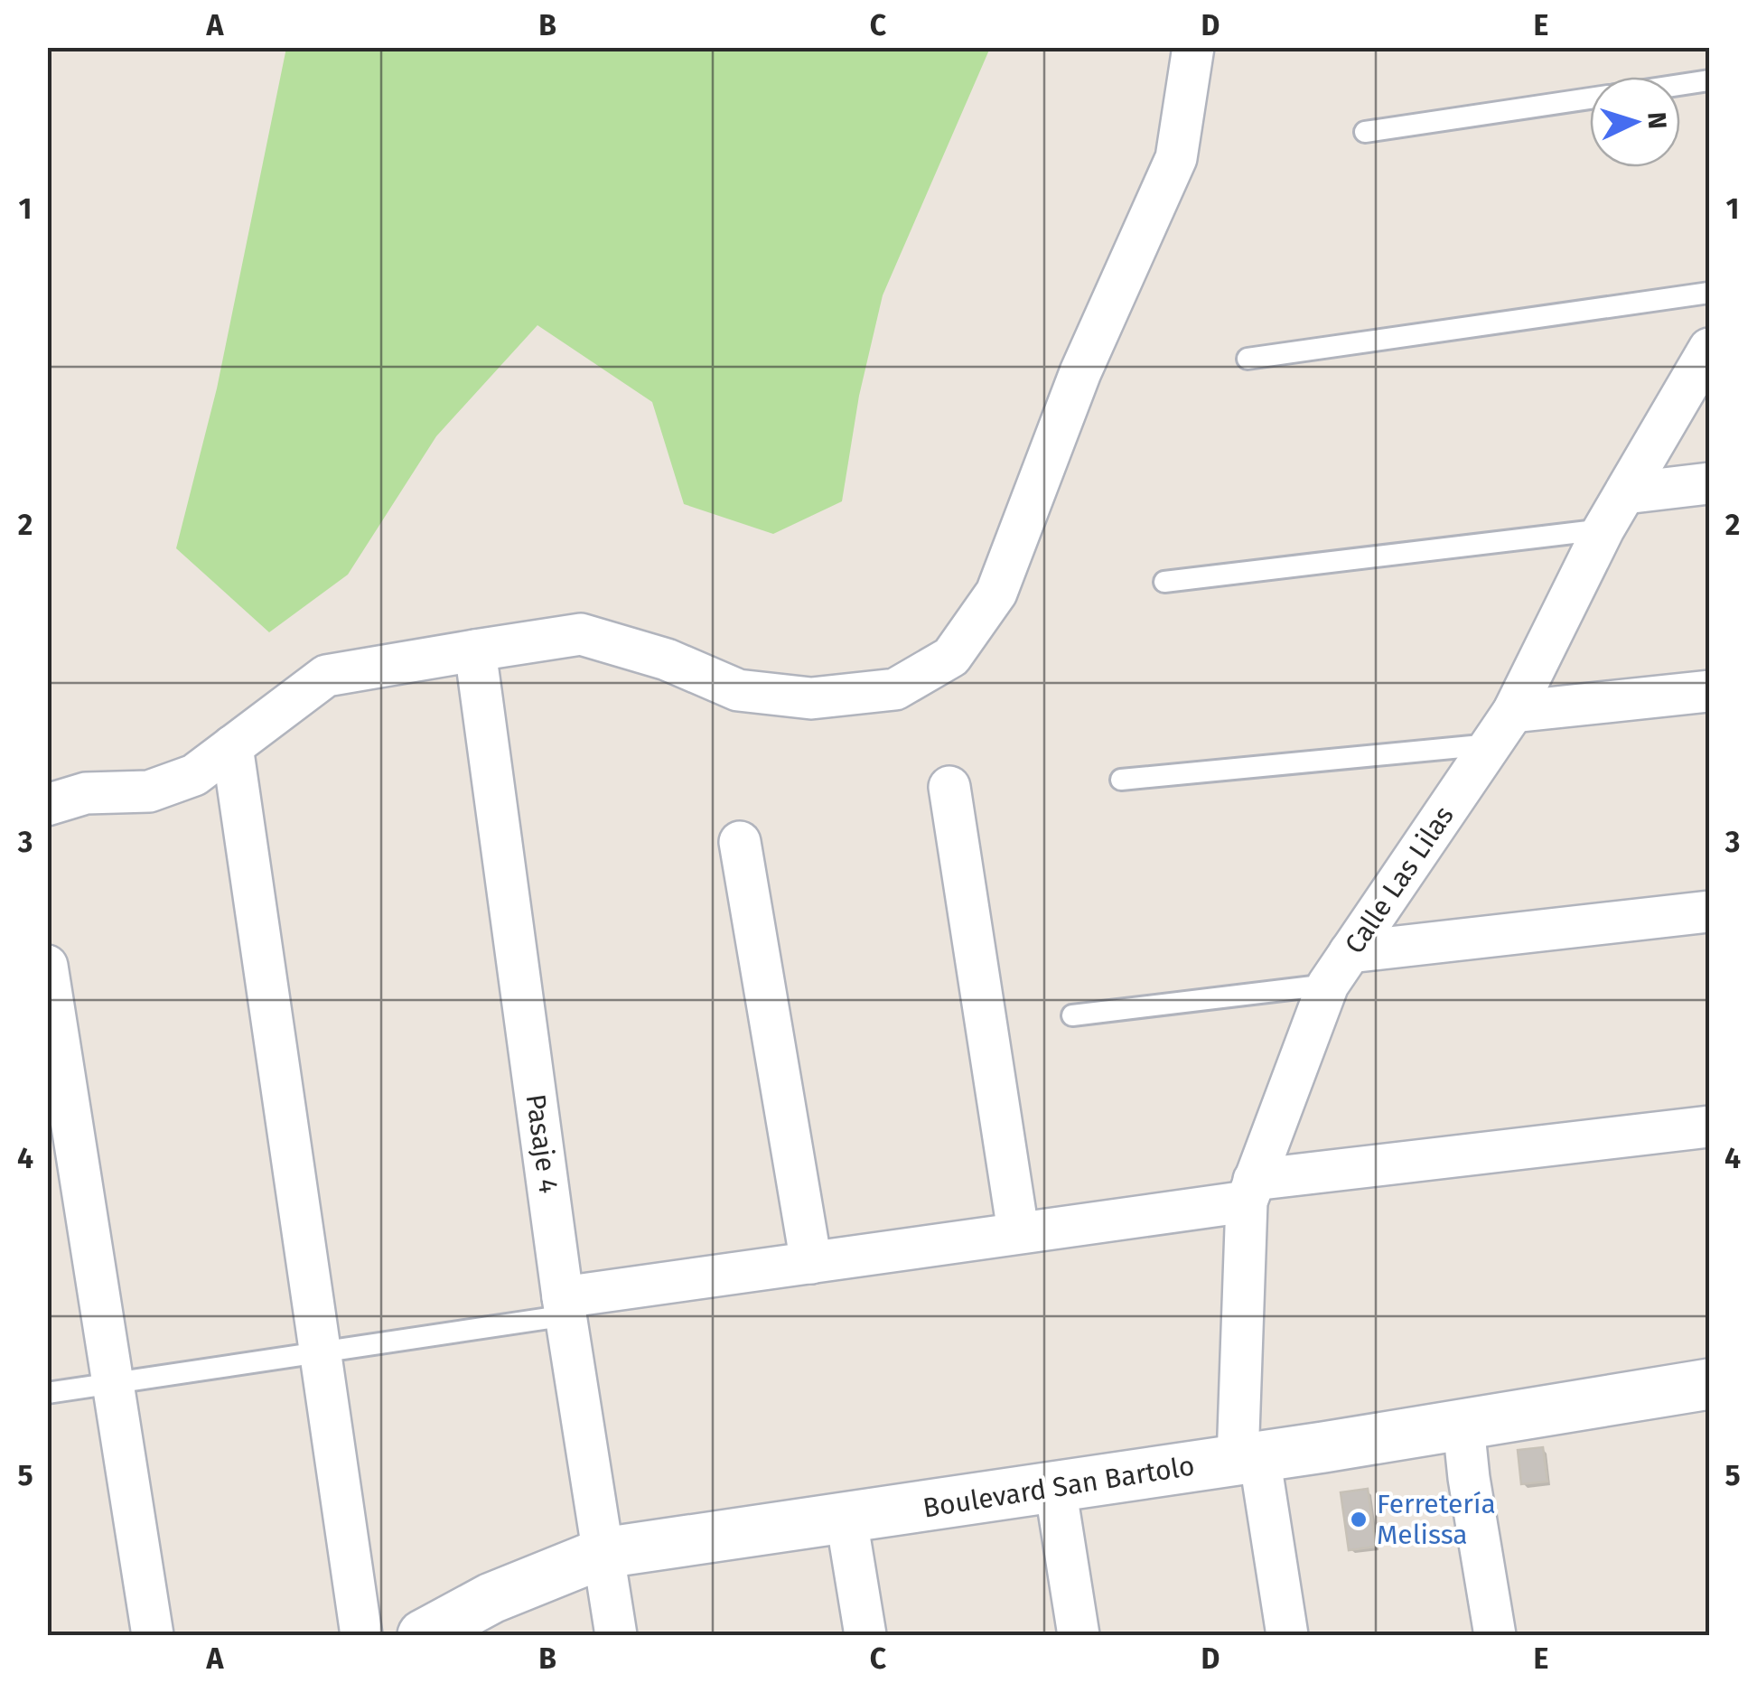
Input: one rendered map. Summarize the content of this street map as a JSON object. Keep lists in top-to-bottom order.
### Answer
{
  "streets": {
    "main road": ["Boulevard San Bartolo"],
    "street": ["Calle Las Lilas", "Pasaje 4"]
  },
  "crossings": [
    ["Calle Las Lilas", "Boulevard San Bartolo"],
    ["Pasaje 4", "Boulevard San Bartolo"]
  ],
  "places": ["Ferretería Melissa"],
  "north": "right",
  "grid": {
    "columns": [
      "A",
      "B",
      "C",
      "D",
      "E"
    ],
    "rows": [
      "1",
      "2",
      "3",
      "4",
      "5"
    ]
  }
}
